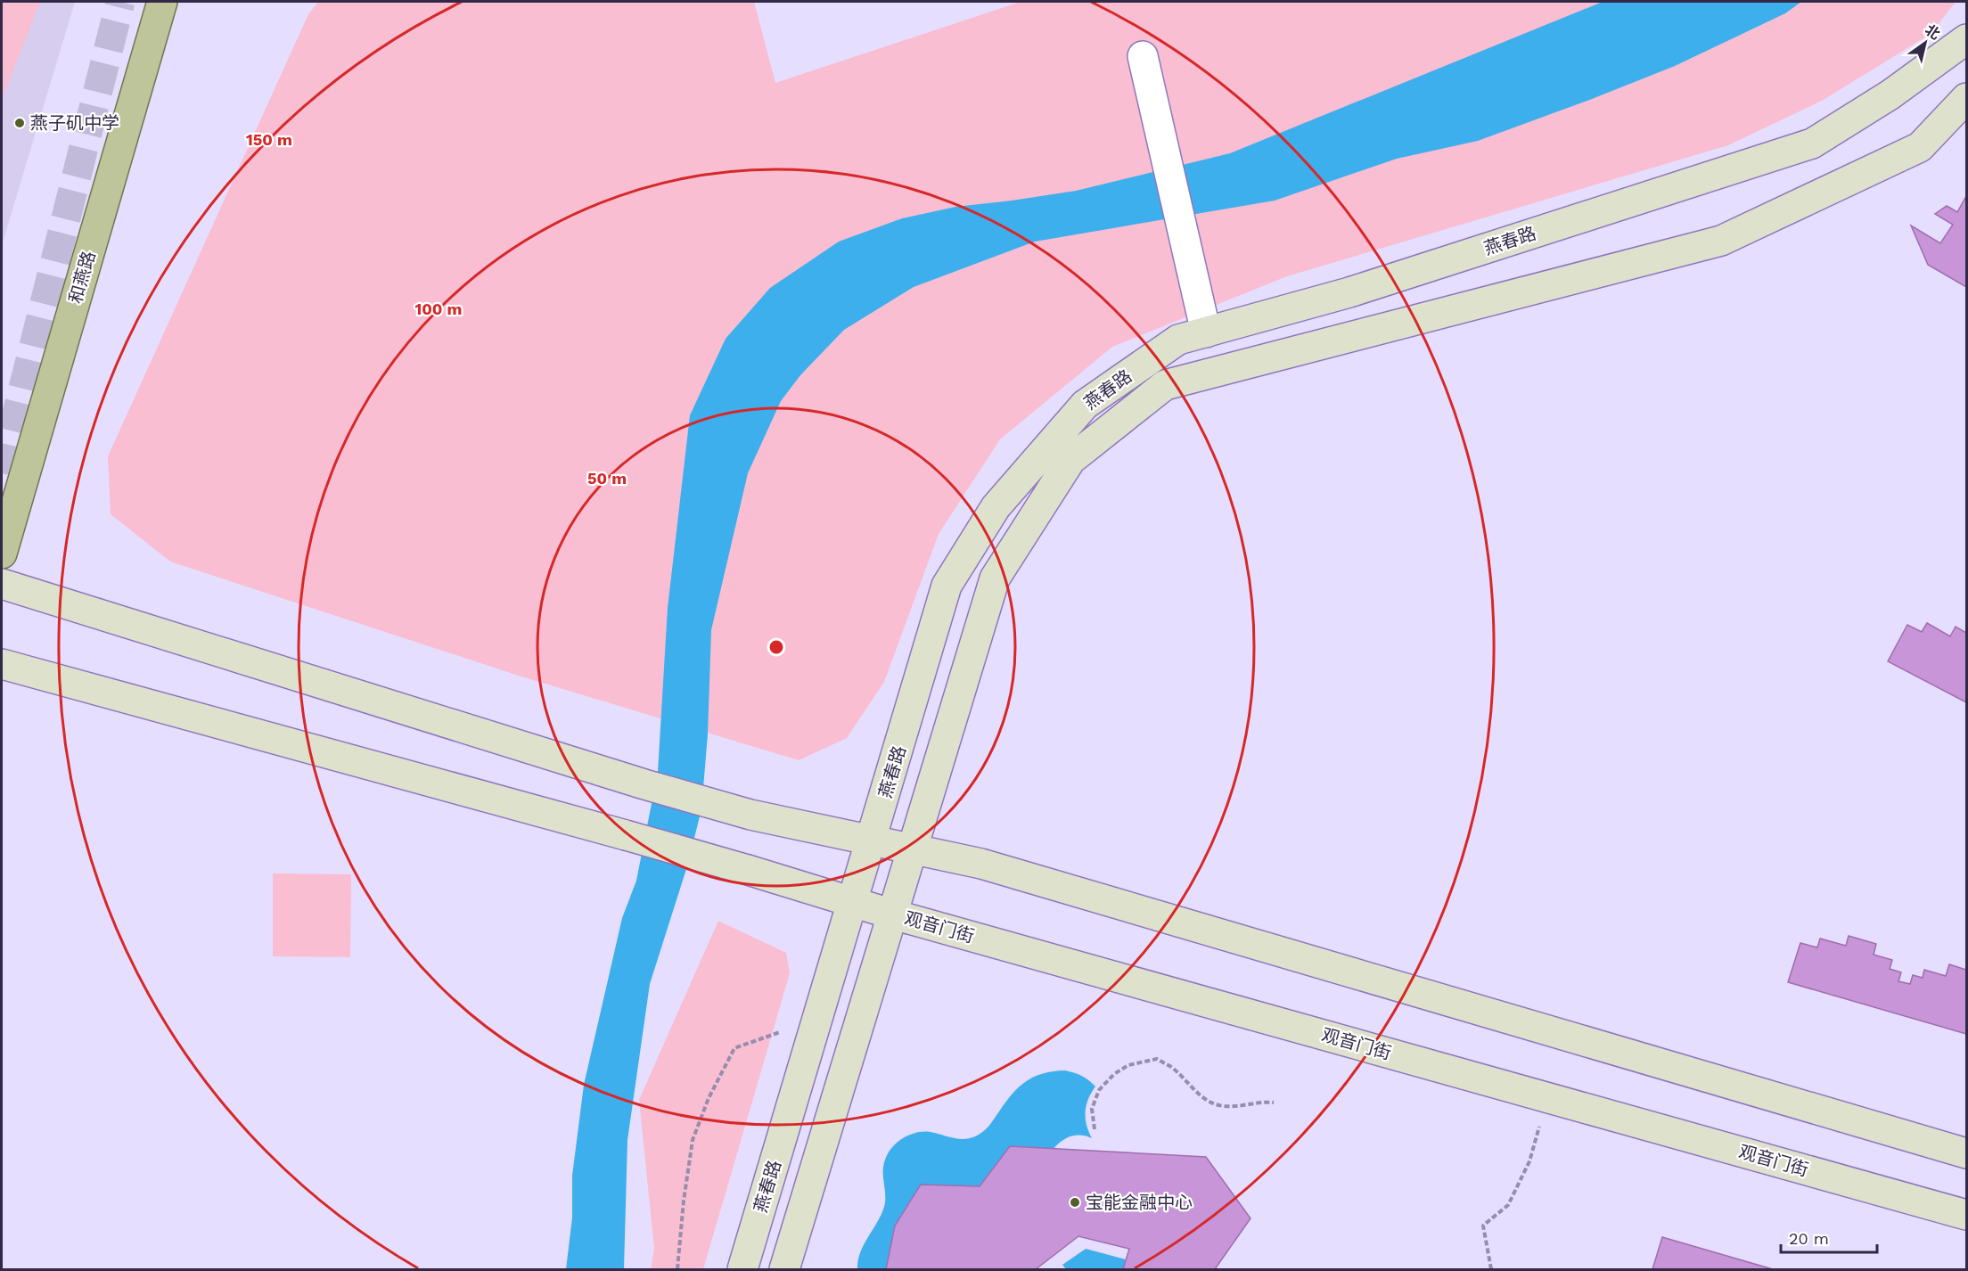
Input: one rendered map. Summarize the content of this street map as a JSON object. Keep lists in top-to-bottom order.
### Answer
{
  "streets": {
    "main road": ["和燕路"],
    "street": ["燕春路", "观音门街"]
  },
  "crossings": [
    ["燕春路", "观音门街"]
  ],
  "places": ["燕子矶中学", "宝能金融中心"],
  "scale_bar": "20 m",
  "north": "top right",
  "rings": ["150 m", "100 m", "50 m"]
}
